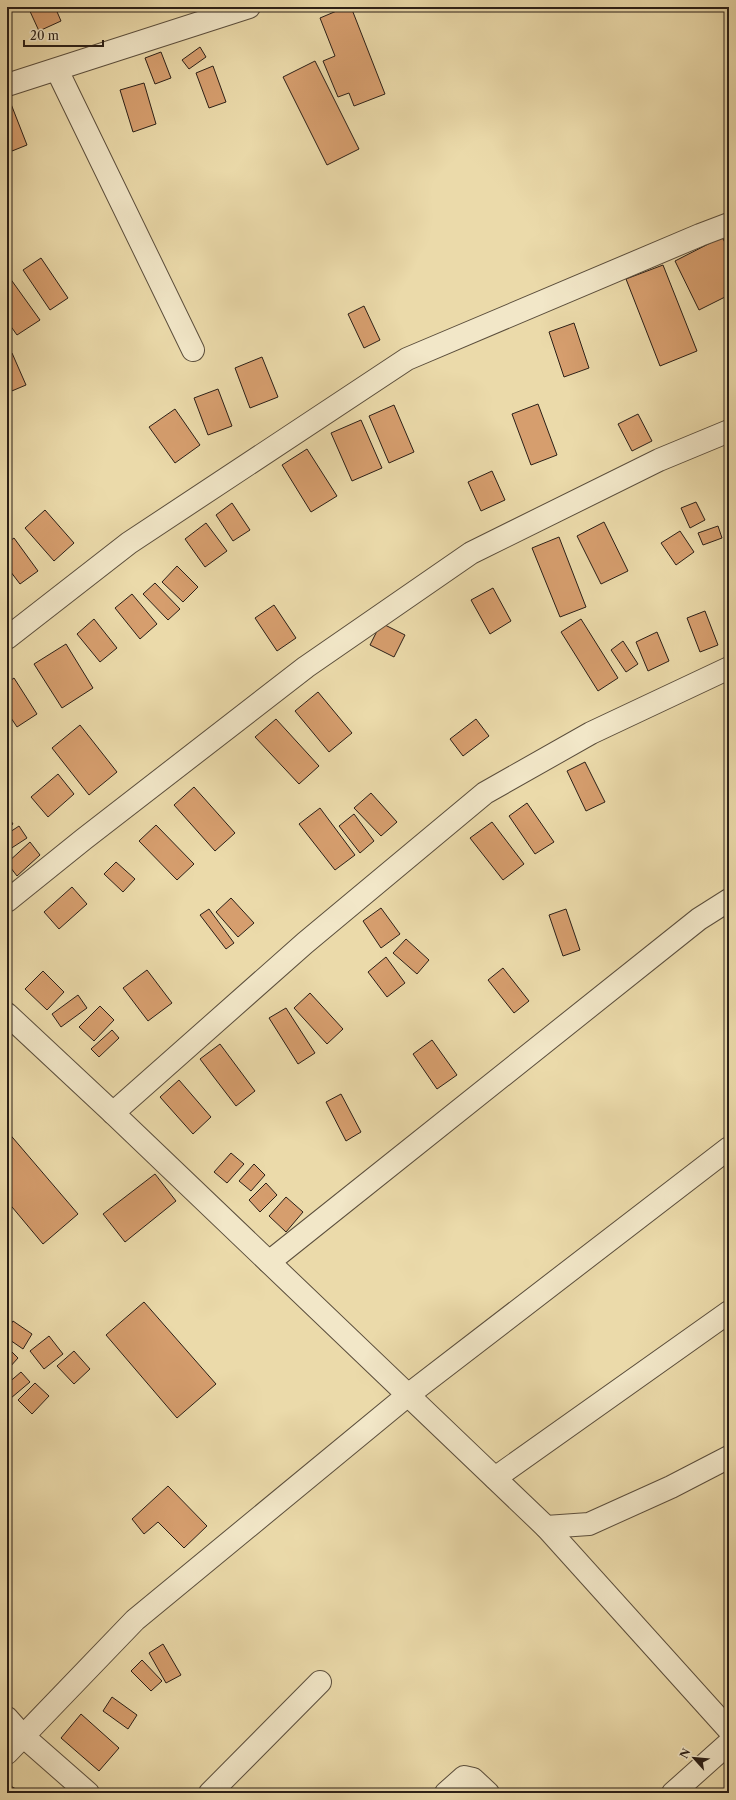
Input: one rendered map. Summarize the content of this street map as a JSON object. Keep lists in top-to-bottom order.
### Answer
{
  "scale_bar": "20 m",
  "north": "top left"
}
